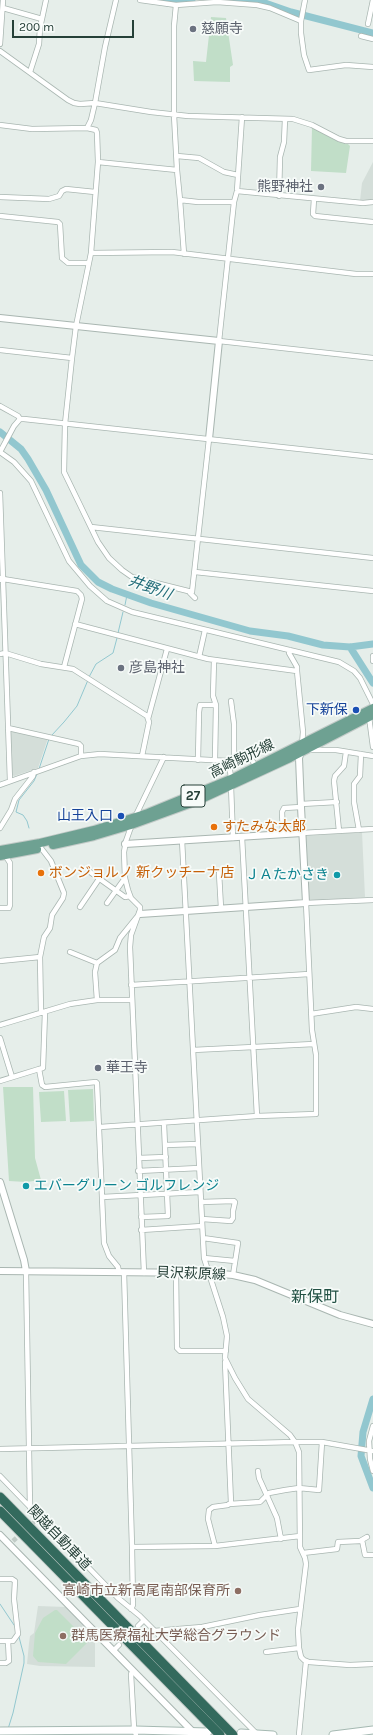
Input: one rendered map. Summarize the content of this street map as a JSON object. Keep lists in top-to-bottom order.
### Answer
{
  "streets": {
    "highway": ["関越自動車道"],
    "main road": ["高崎駒形線", "27"],
    "street": ["貝沢萩原線"]
  },
  "districts": ["新保町"],
  "water": ["井野川"],
  "places": [
    "慈願寺",
    "熊野神社",
    "彦島神社",
    "下新保",
    "山王入口",
    "すたみな太郎",
    "ボンジョルノ 新クッチーナ店",
    "ＪＡたかさき",
    "華王寺",
    "エバーグリーン ゴルフレンジ",
    "高崎市立新高尾南部保育所",
    "群馬医療福祉大学総合グラウンド"
  ],
  "scale_bar": "200 m"
}
